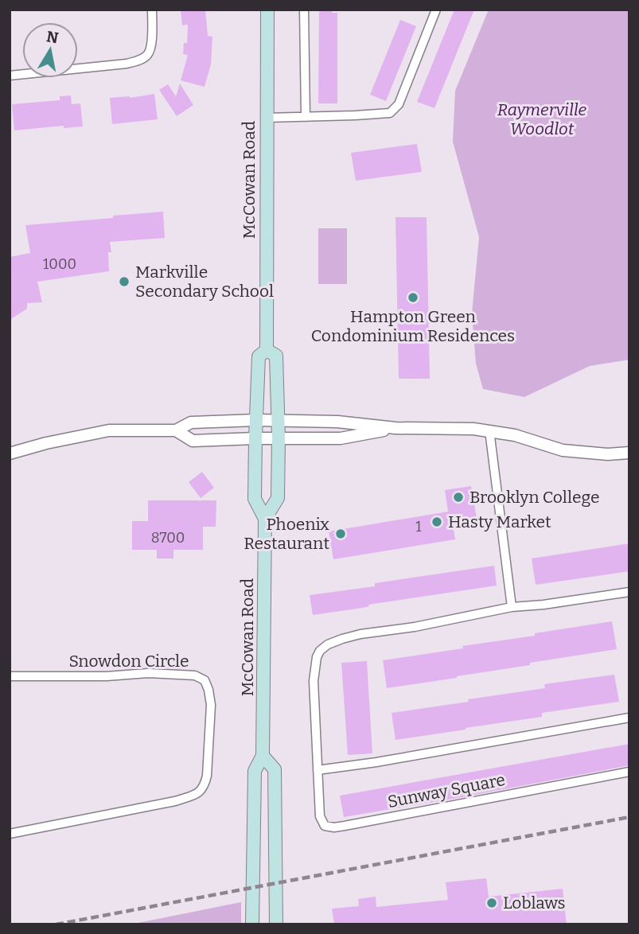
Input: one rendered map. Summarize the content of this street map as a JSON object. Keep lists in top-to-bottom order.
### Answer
{
  "streets": {
    "main road": ["McCowan Road"],
    "street": ["Snowdon Circle", "Sunway Square"]
  },
  "parks": ["Raymerville Woodlot"],
  "places": [
    "Markville Secondary School",
    "Hampton Green Condominium Residences",
    "Brooklyn College",
    "Hasty Market",
    "Phoenix Restaurant",
    "Loblaws"
  ],
  "house_numbers": ["1000", "1", "8700"],
  "north": "top"
}
